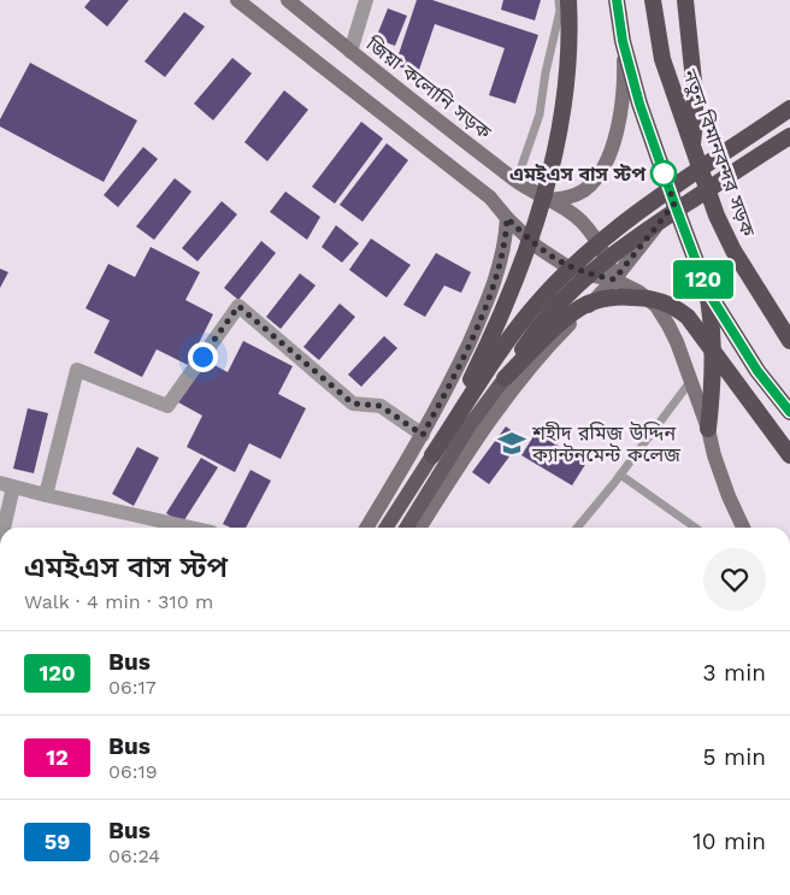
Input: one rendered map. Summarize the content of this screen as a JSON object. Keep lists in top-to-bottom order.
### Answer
{
  "streets": {
    "highway": ["নতুন বিমানবন্দর সড়ক"],
    "main road": ["জিয়া কলোনি সড়ক"]
  },
  "places": {
    "other": ["এমইএস বাস স্টপ"],
    "school or university": ["শহীদ রমিজ উদ্দিন ক্যান্টনমেন্ট কলেজ"]
  },
  "lines": ["bus line 120"],
  "page": {
    "on_map": "120",
    "heading": ["এমইএস বাস স্টপ", "Walk · 4 min · 310 m"],
    "list": [
      {
        "mark": "120",
        "name": "Bus",
        "note": "06:17",
        "value": "3 min"
      },
      {
        "mark": "12",
        "name": "Bus",
        "note": "06:19",
        "value": "5 min"
      },
      {
        "mark": "59",
        "name": "Bus",
        "note": "06:24",
        "value": "10 min"
      }
    ]
  }
}
